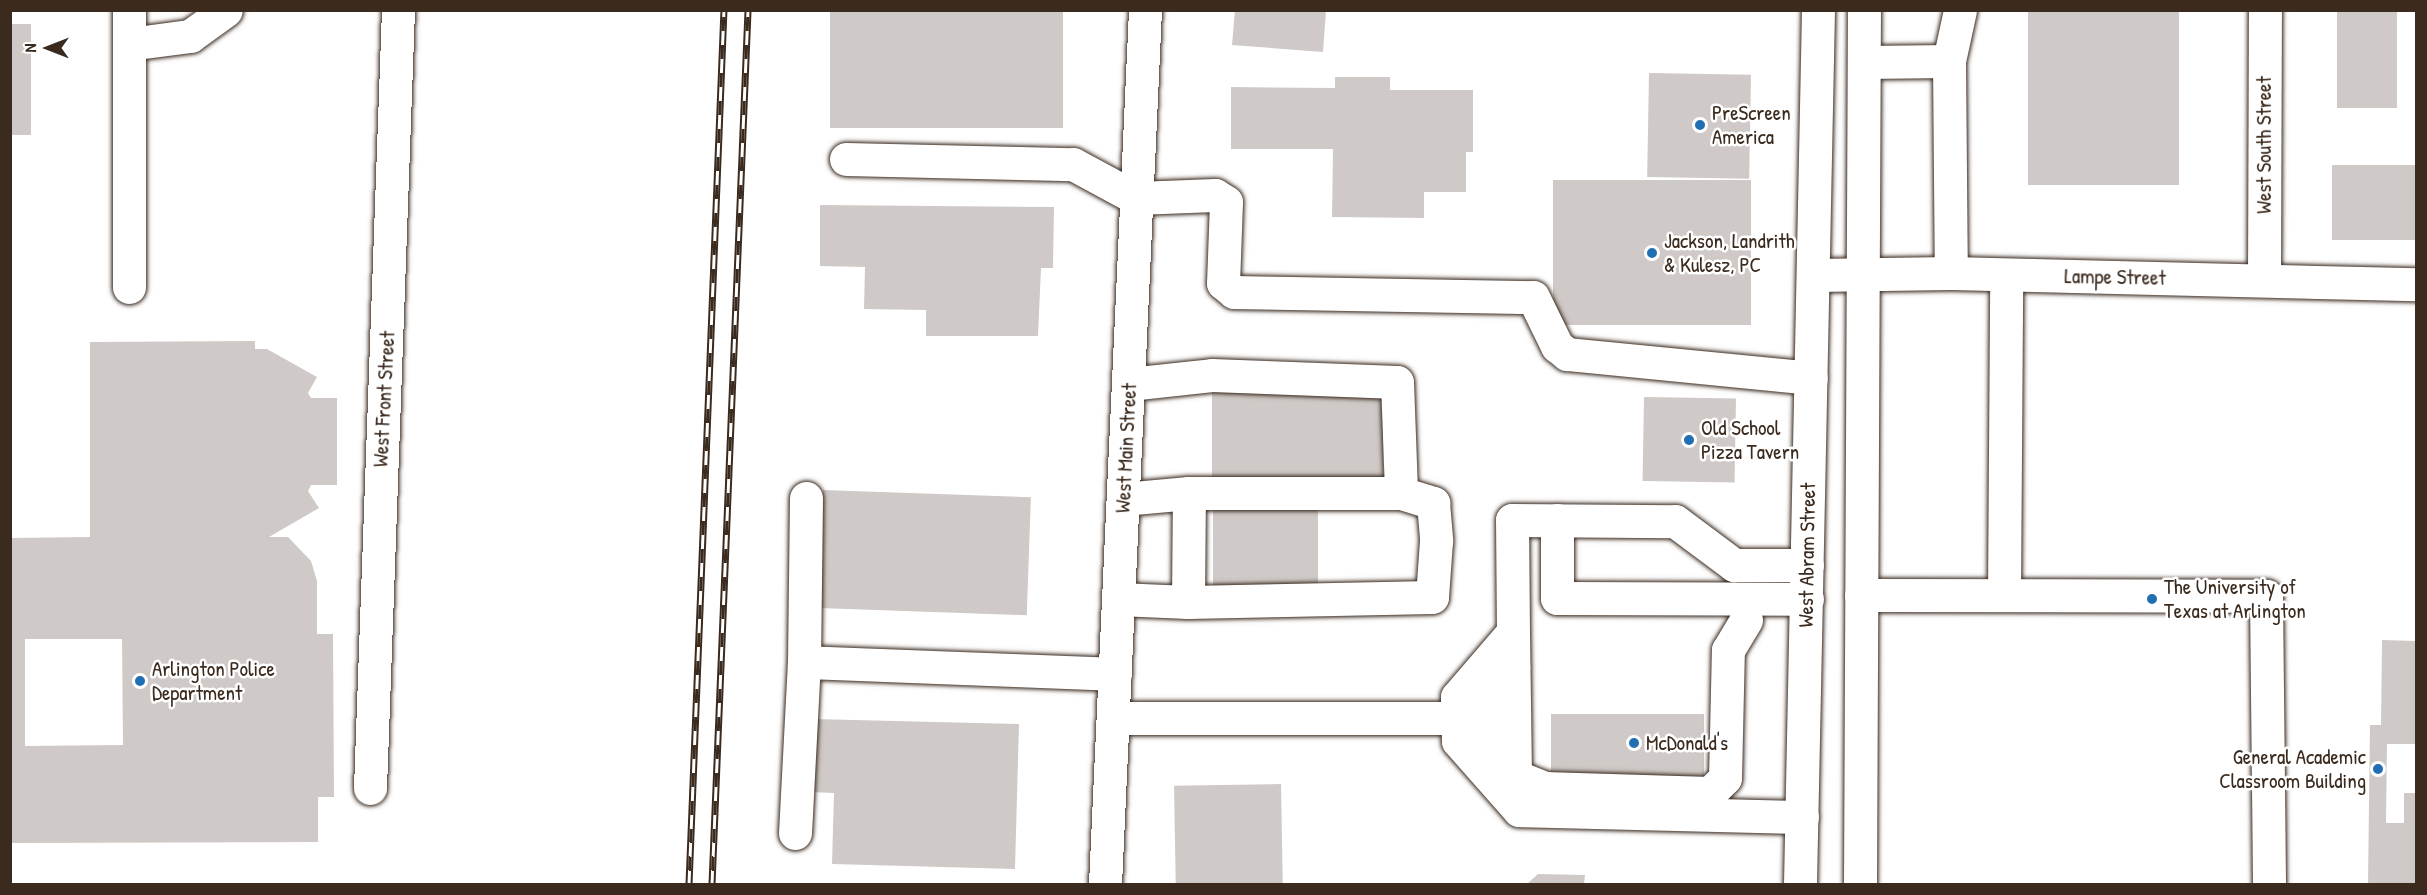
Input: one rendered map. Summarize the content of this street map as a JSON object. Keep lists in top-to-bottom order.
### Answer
{
  "streets": {
    "street": [
      "West South Street",
      "Lampe Street",
      "West Front Street",
      "West Main Street",
      "West Abram Street"
    ]
  },
  "crossings": [
    ["West South Street", "Lampe Street"],
    ["Lampe Street", "West Abram Street"]
  ],
  "places": [
    "PreScreen America",
    "Jackson, Landrith & Kulesz, PC",
    "Old School Pizza Tavern",
    "The University of Texas at Arlington",
    "Arlington Police Department",
    "McDonald's",
    "General Academic Classroom Building"
  ],
  "north": "left"
}
